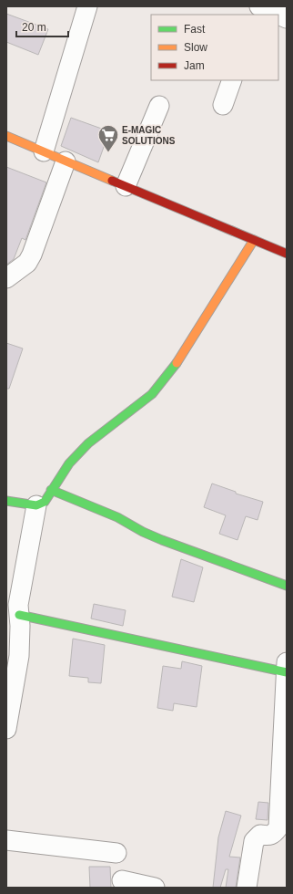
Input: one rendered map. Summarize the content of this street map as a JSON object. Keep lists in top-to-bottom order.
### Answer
{
  "places": {
    "supermarket": ["E-MAGIC SOLUTIONS"]
  },
  "legend": ["Fast", "Slow", "Jam"],
  "scale_bar": "20 m"
}
